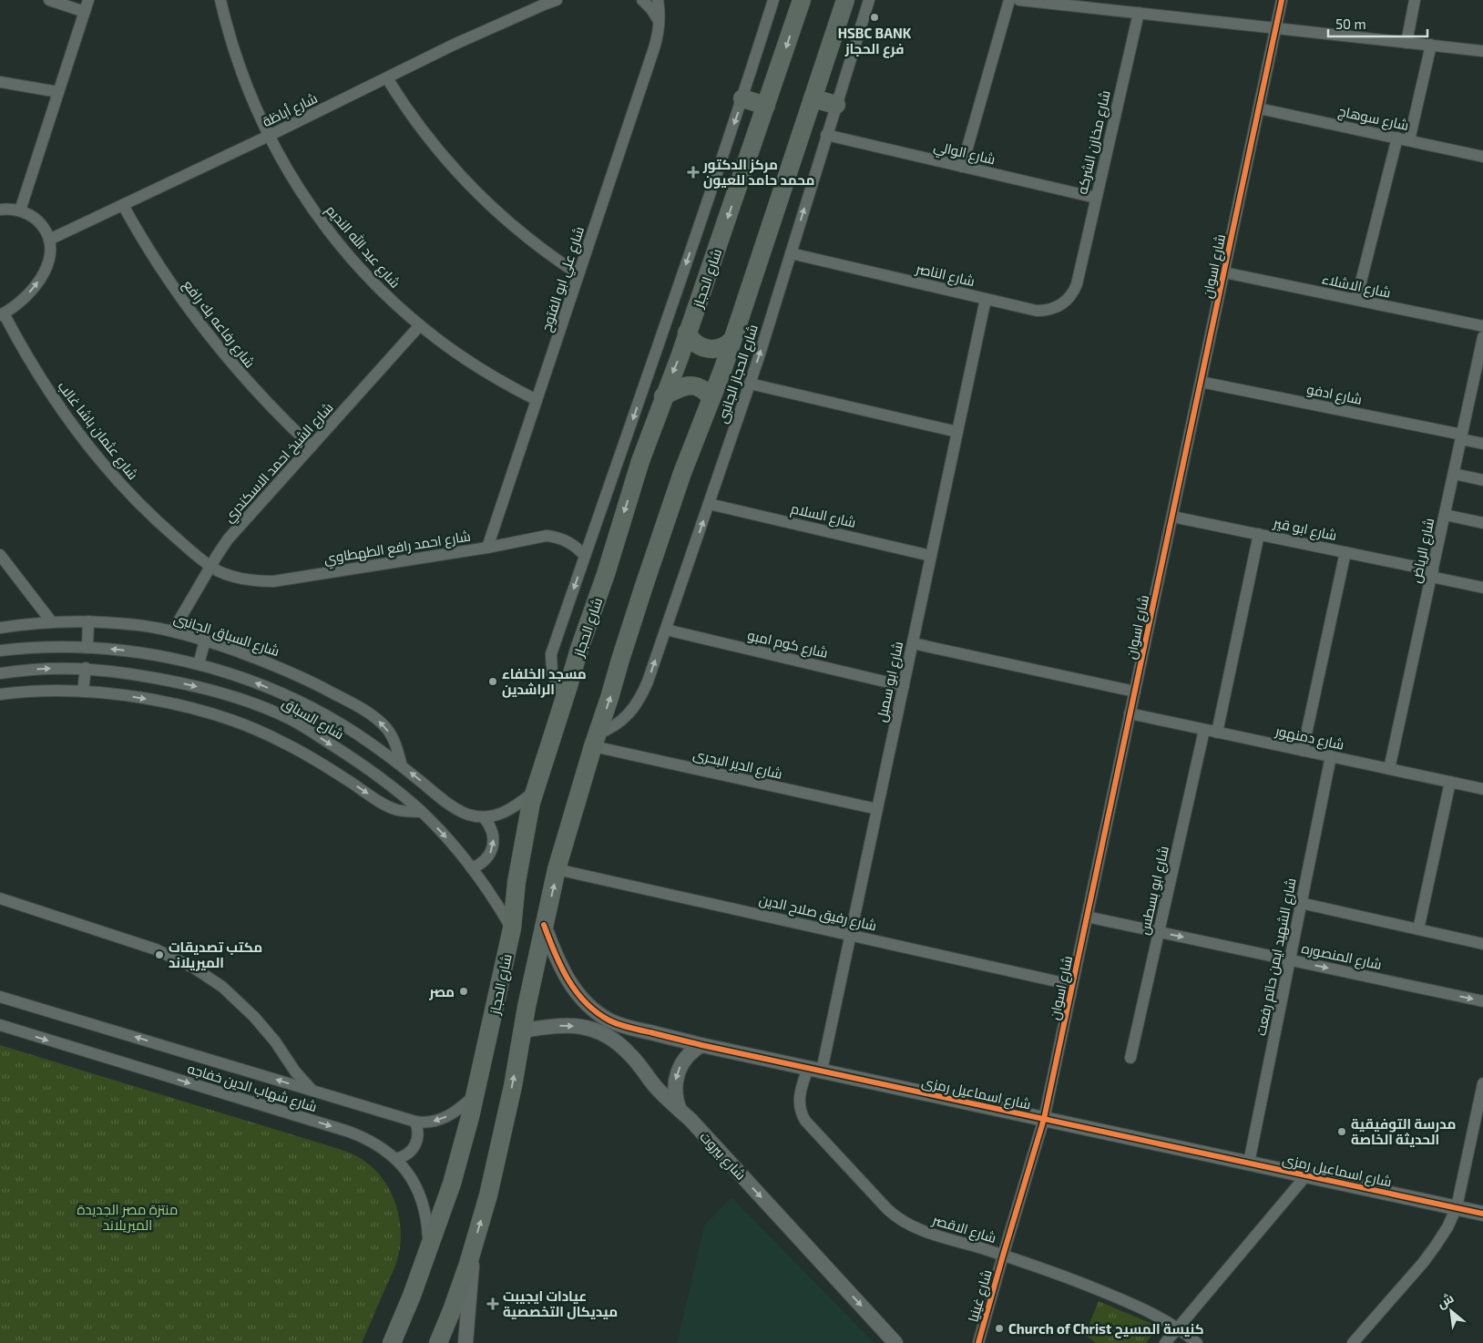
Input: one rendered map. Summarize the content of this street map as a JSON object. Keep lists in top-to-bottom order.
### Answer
{
  "streets": {
    "main road": ["شارع الحجاز"],
    "street": [
      "شارع أباظة",
      "شارع سوهاج",
      "شارع مخازن الشركه",
      "شارع الوالي",
      "شارع عبد الله النديم",
      "شارع اسوان",
      "شارع الناصر",
      "شارع علي ابو الفتوح",
      "شارع الاشلاء",
      "شارع رفاعه بك رافع",
      "شارع الحجاز الجانبى",
      "شارع ادفو",
      "شارع عثمان باشا غالب",
      "شارع الشيخ احمد الاسكندري",
      "شارع السلام",
      "شارع ابو قير",
      "شارع احمد رافع الطهطاوي",
      "شارع الرياض",
      "شارع السباق الجانبى",
      "شارع كوم امبو",
      "شارع ابو سمبل",
      "شارع السباق",
      "شارع دمنهور",
      "شارع الدير البحرى",
      "شارع ابو بسطس",
      "شارع رفيق صلاح الدين",
      "شارع المنصوره",
      "شارع الشهيد ايمن حاتم رفعت",
      "شارع شهاب الدين خفاجه",
      "شارع اسماعيل رمزى",
      "شارع بيروت",
      "شارع الاقصر",
      "شارع غينيا"
    ]
  },
  "crossings": [
    ["شارع أباظة", "شارع عبد الله النديم"],
    ["شارع أباظة", "شارع رفاعه بك رافع"],
    ["شارع سوهاج", "شارع اسوان"],
    ["شارع مخازن الشركه", "شارع الوالي"],
    ["شارع مخازن الشركه", "شارع الناصر"],
    ["شارع الوالي", "شارع الحجاز الجانبى"],
    ["شارع عبد الله النديم", "شارع علي ابو الفتوح"],
    ["شارع عبد الله النديم", "شارع الشيخ احمد الاسكندري"],
    ["شارع اسوان", "شارع الاشلاء"],
    ["شارع اسوان", "شارع ادفو"],
    ["شارع اسوان", "شارع ابو قير"],
    ["شارع اسوان", "شارع دمنهور"],
    ["شارع اسوان", "شارع رفيق صلاح الدين"],
    ["شارع اسوان", "شارع المنصوره"],
    ["شارع اسوان", "شارع اسماعيل رمزى"],
    ["شارع اسوان", "شارع الاقصر"],
    ["شارع اسوان", "شارع غينيا"],
    ["شارع الناصر", "شارع الحجاز الجانبى"],
    ["شارع الناصر", "شارع ابو سمبل"],
    ["شارع الحجاز", "شارع السباق"],
    ["شارع الحجاز", "شارع شهاب الدين خفاجه"],
    ["شارع علي ابو الفتوح", "شارع احمد رافع الطهطاوي"],
    ["شارع رفاعه بك رافع", "شارع الشيخ احمد الاسكندري"],
    ["شارع الحجاز الجانبى", "شارع السلام"],
    ["شارع الحجاز الجانبى", "شارع كوم امبو"],
    ["شارع الحجاز الجانبى", "شارع الدير البحرى"],
    ["شارع ادفو", "شارع الرياض"],
    ["شارع عثمان باشا غالب", "شارع الشيخ احمد الاسكندري"],
    ["شارع عثمان باشا غالب", "شارع احمد رافع الطهطاوي"],
    ["شارع الشيخ احمد الاسكندري", "شارع احمد رافع الطهطاوي"],
    ["شارع الشيخ احمد الاسكندري", "شارع السباق الجانبى"],
    ["شارع السلام", "شارع ابو سمبل"],
    ["شارع ابو قير", "شارع الرياض"],
    ["شارع الرياض", "شارع دمنهور"],
    ["شارع السباق الجانبى", "شارع السباق"],
    ["شارع كوم امبو", "شارع ابو سمبل"],
    ["شارع ابو سمبل", "شارع الدير البحرى"],
    ["شارع ابو سمبل", "شارع رفيق صلاح الدين"],
    ["شارع ابو سمبل", "شارع اسماعيل رمزى"],
    ["شارع ابو سمبل", "شارع الاقصر"],
    ["شارع دمنهور", "شارع ابو بسطس"],
    ["شارع دمنهور", "شارع الشهيد ايمن حاتم رفعت"],
    ["شارع ابو بسطس", "شارع المنصوره"],
    ["شارع المنصوره", "شارع الشهيد ايمن حاتم رفعت"],
    ["شارع الشهيد ايمن حاتم رفعت", "شارع اسماعيل رمزى"],
    ["شارع اسماعيل رمزى", "شارع الاقصر"],
    ["شارع الاقصر", "شارع غينيا"]
  ],
  "one_way": ["شارع بيروت"],
  "parks": ["منتزة مصر الجديدة الميريلاند"],
  "places": {
    "other": [
      "HSBC BANK فرع الحجاز",
      "مسجد الخلفاء الراشدين",
      "مكتب تصديقات الميريلاند",
      "مصر",
      "مدرسة التوفيقية الحديثة الخاصة",
      "Church of Christ كنيسة المسيح"
    ],
    "health": ["مركز الدكتور محمد حامد للعيون", "عيادات ايجيبت ميديكال التخصصية"]
  },
  "scale_bar": "50 m",
  "north": "top left"
}
